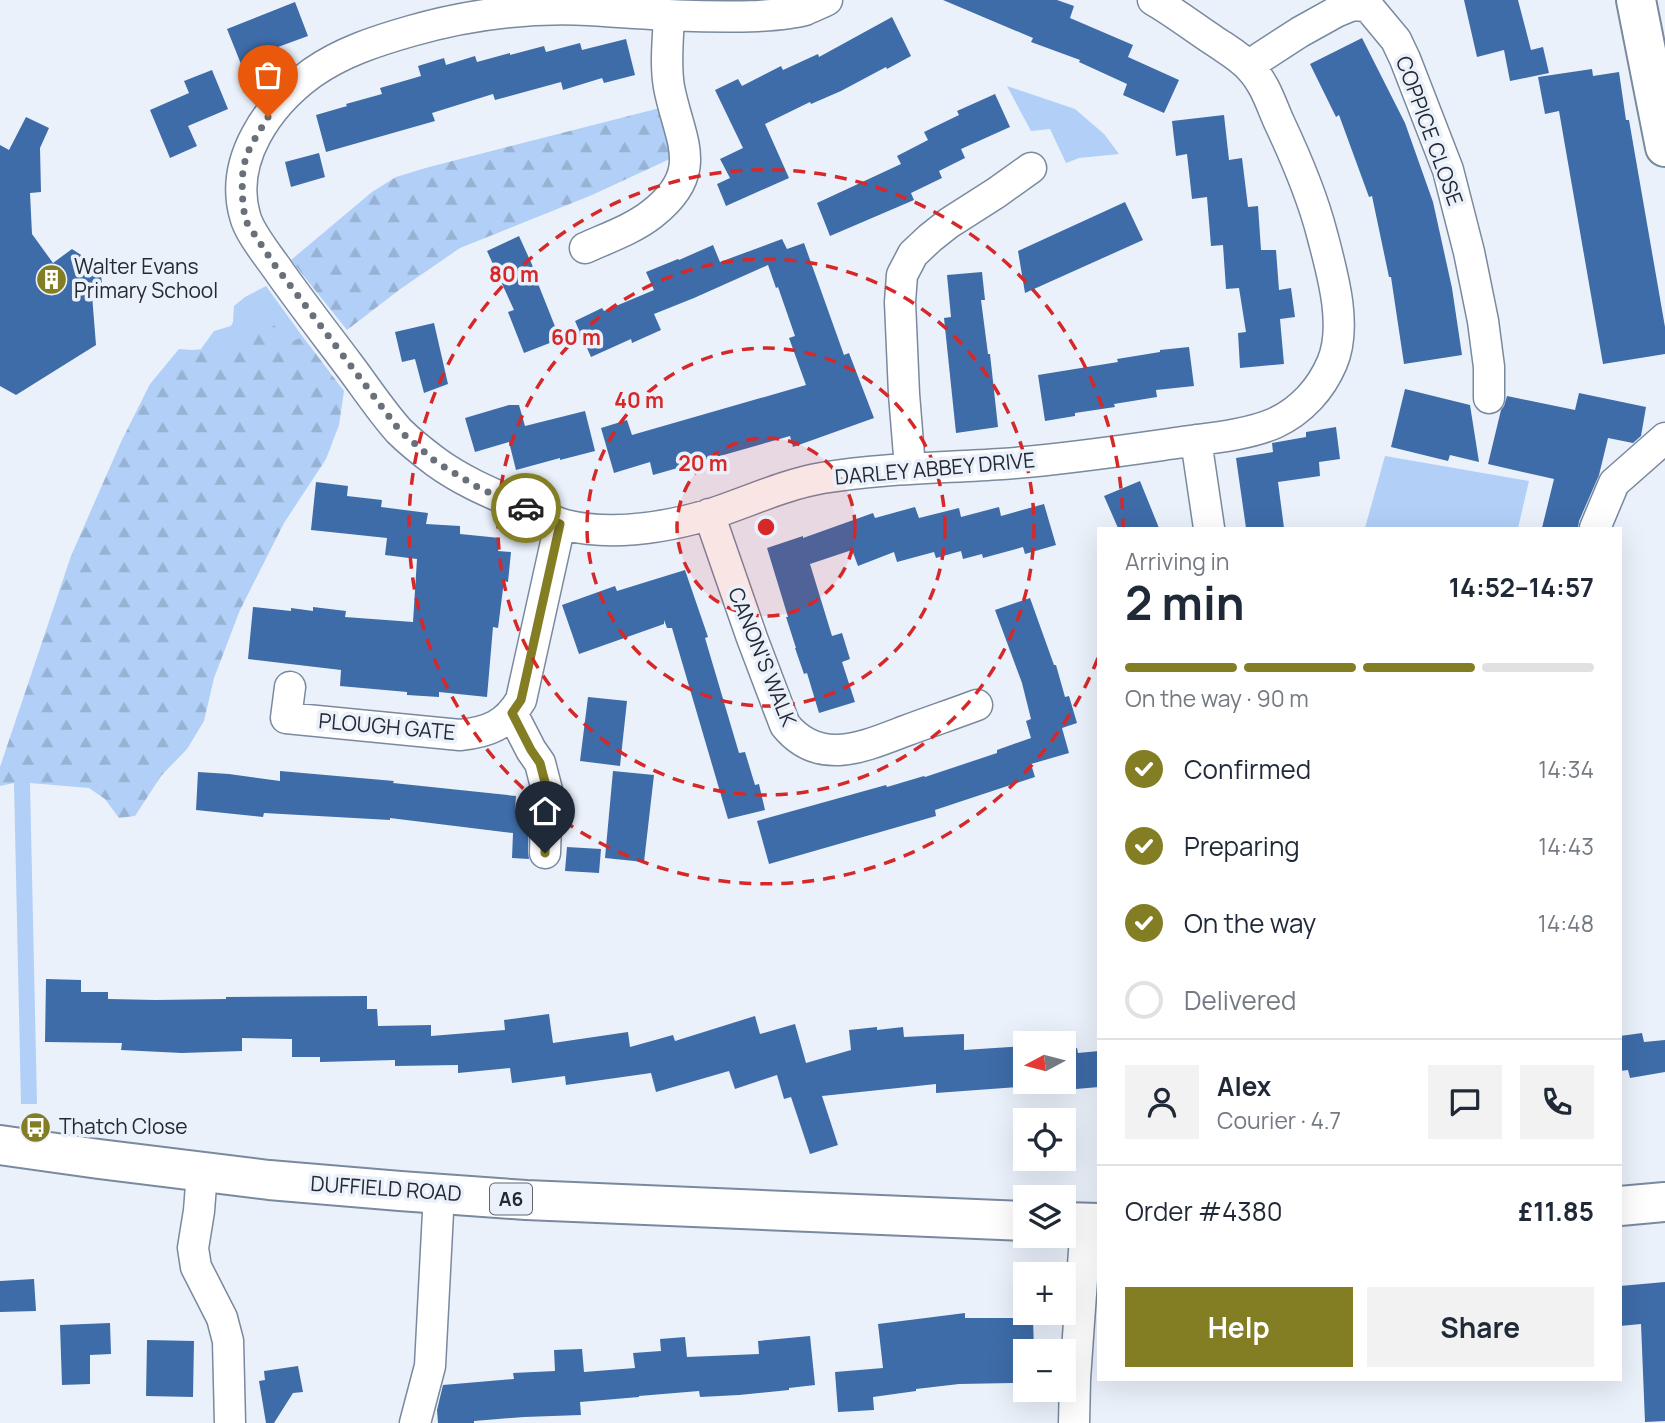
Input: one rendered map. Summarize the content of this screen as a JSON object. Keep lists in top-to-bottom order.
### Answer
{
  "streets": {
    "main road": ["DUFFIELD ROAD", "A6"],
    "street": [
      "COPPICE CLOSE",
      "DARLEY ABBEY DRIVE",
      "CANON'S WALK",
      "PLOUGH GATE"
    ]
  },
  "crossings": [
    ["COPPICE CLOSE", "DARLEY ABBEY DRIVE"],
    ["DARLEY ABBEY DRIVE", "CANON'S WALK"]
  ],
  "places": {
    "building": ["Walter Evans Primary School"],
    "bus stop": ["Thatch Close"]
  },
  "north": "left",
  "page": {
    "heading": ["2 min", "Arriving in", "14:52–14:57"],
    "panel": [
      "Alex",
      "Courier · 4.7",
      "Order #4380",
      "£11.85"
    ],
    "bar": "On the way · 90 m",
    "list": [
      ["Confirmed", "14:34"],
      ["Preparing", "14:43"],
      ["On the way", "14:48"],
      "Delivered"
    ],
    "map_buttons": ["+", "−"],
    "buttons": ["Help", "Share"]
  },
  "rings": [
    "80 m",
    "60 m",
    "40 m",
    "20 m"
  ]
}
